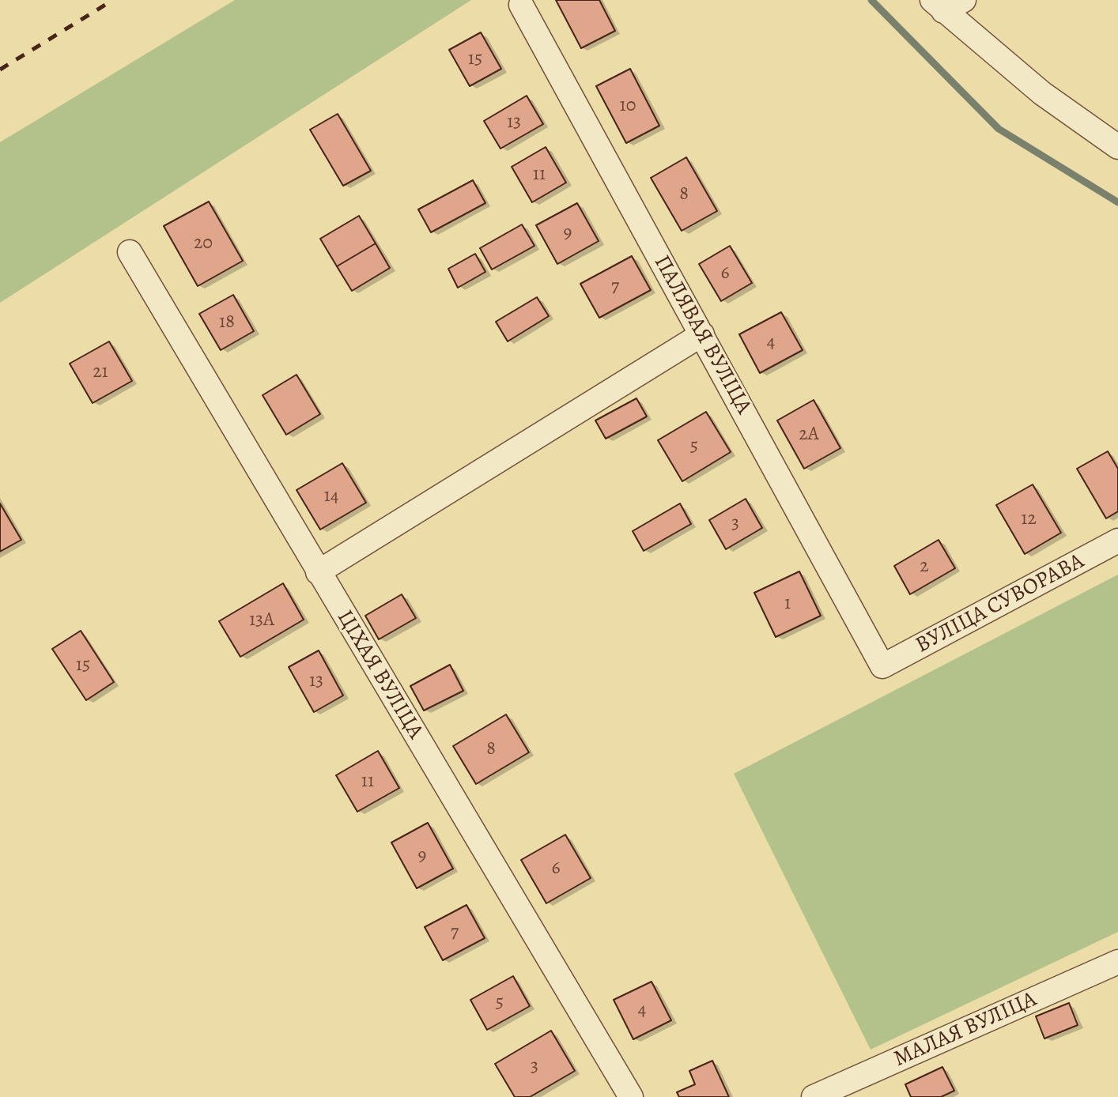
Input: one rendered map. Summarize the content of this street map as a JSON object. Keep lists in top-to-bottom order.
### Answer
{
  "streets": {
    "street": [
      "ПАЛЯВАЯ ВУЛІЦА",
      "ВУЛІЦА СУВОРАВА",
      "ЦІХАЯ ВУЛІЦА",
      "МАЛАЯ ВУЛІЦА"
    ]
  },
  "crossings": [
    ["ПАЛЯВАЯ ВУЛІЦА", "ВУЛІЦА СУВОРАВА"]
  ],
  "house_numbers": [
    "15",
    "10",
    "13",
    "11",
    "8",
    "9",
    "20",
    "6",
    "7",
    "18",
    "4",
    "21",
    "2А",
    "5",
    "14",
    "12",
    "3",
    "2",
    "1",
    "13А",
    "15",
    "13",
    "8",
    "11",
    "9",
    "6",
    "7",
    "5",
    "4",
    "3"
  ]
}
